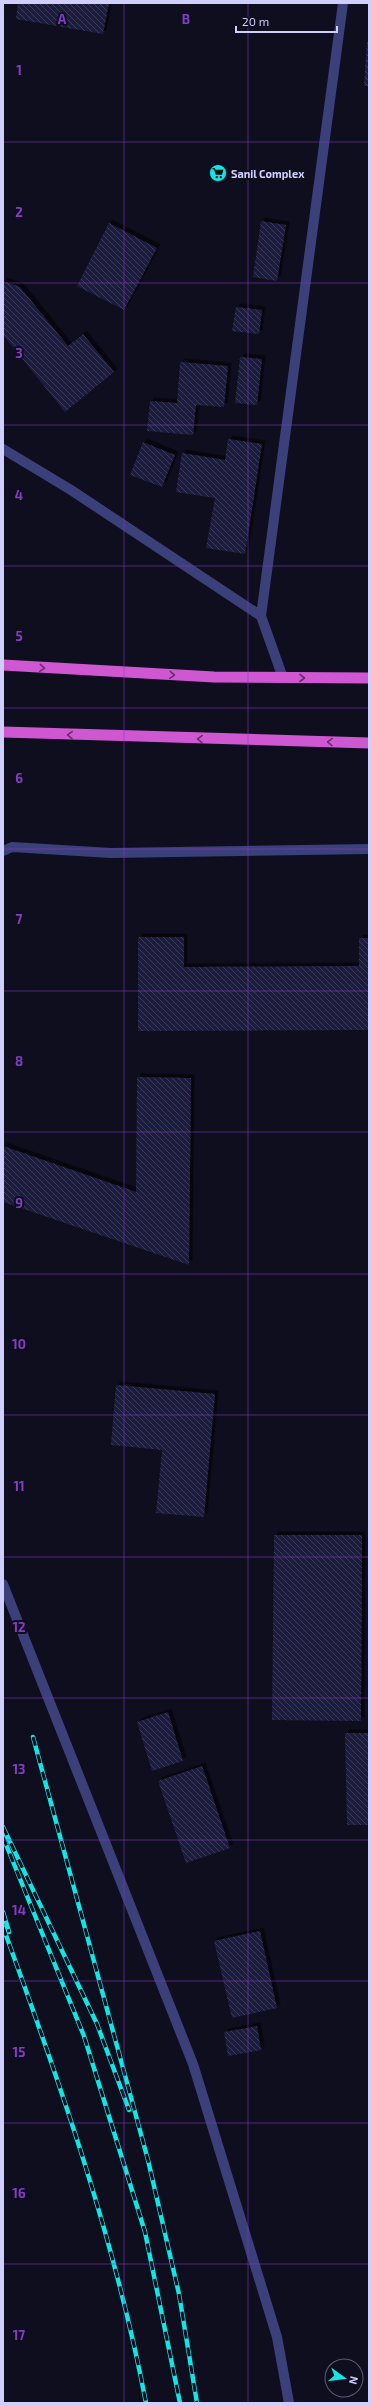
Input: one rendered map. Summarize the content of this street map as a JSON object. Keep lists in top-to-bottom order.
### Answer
{
  "places": {
    "supermarket": ["Sanil Complex"]
  },
  "scale_bar": "20 m",
  "north": "right",
  "grid": {
    "columns": ["A", "B"],
    "rows": [
      "1",
      "2",
      "3",
      "4",
      "5",
      "6",
      "7",
      "8",
      "9",
      "10",
      "11",
      "12",
      "13",
      "14",
      "15",
      "16",
      "17"
    ]
  }
}
